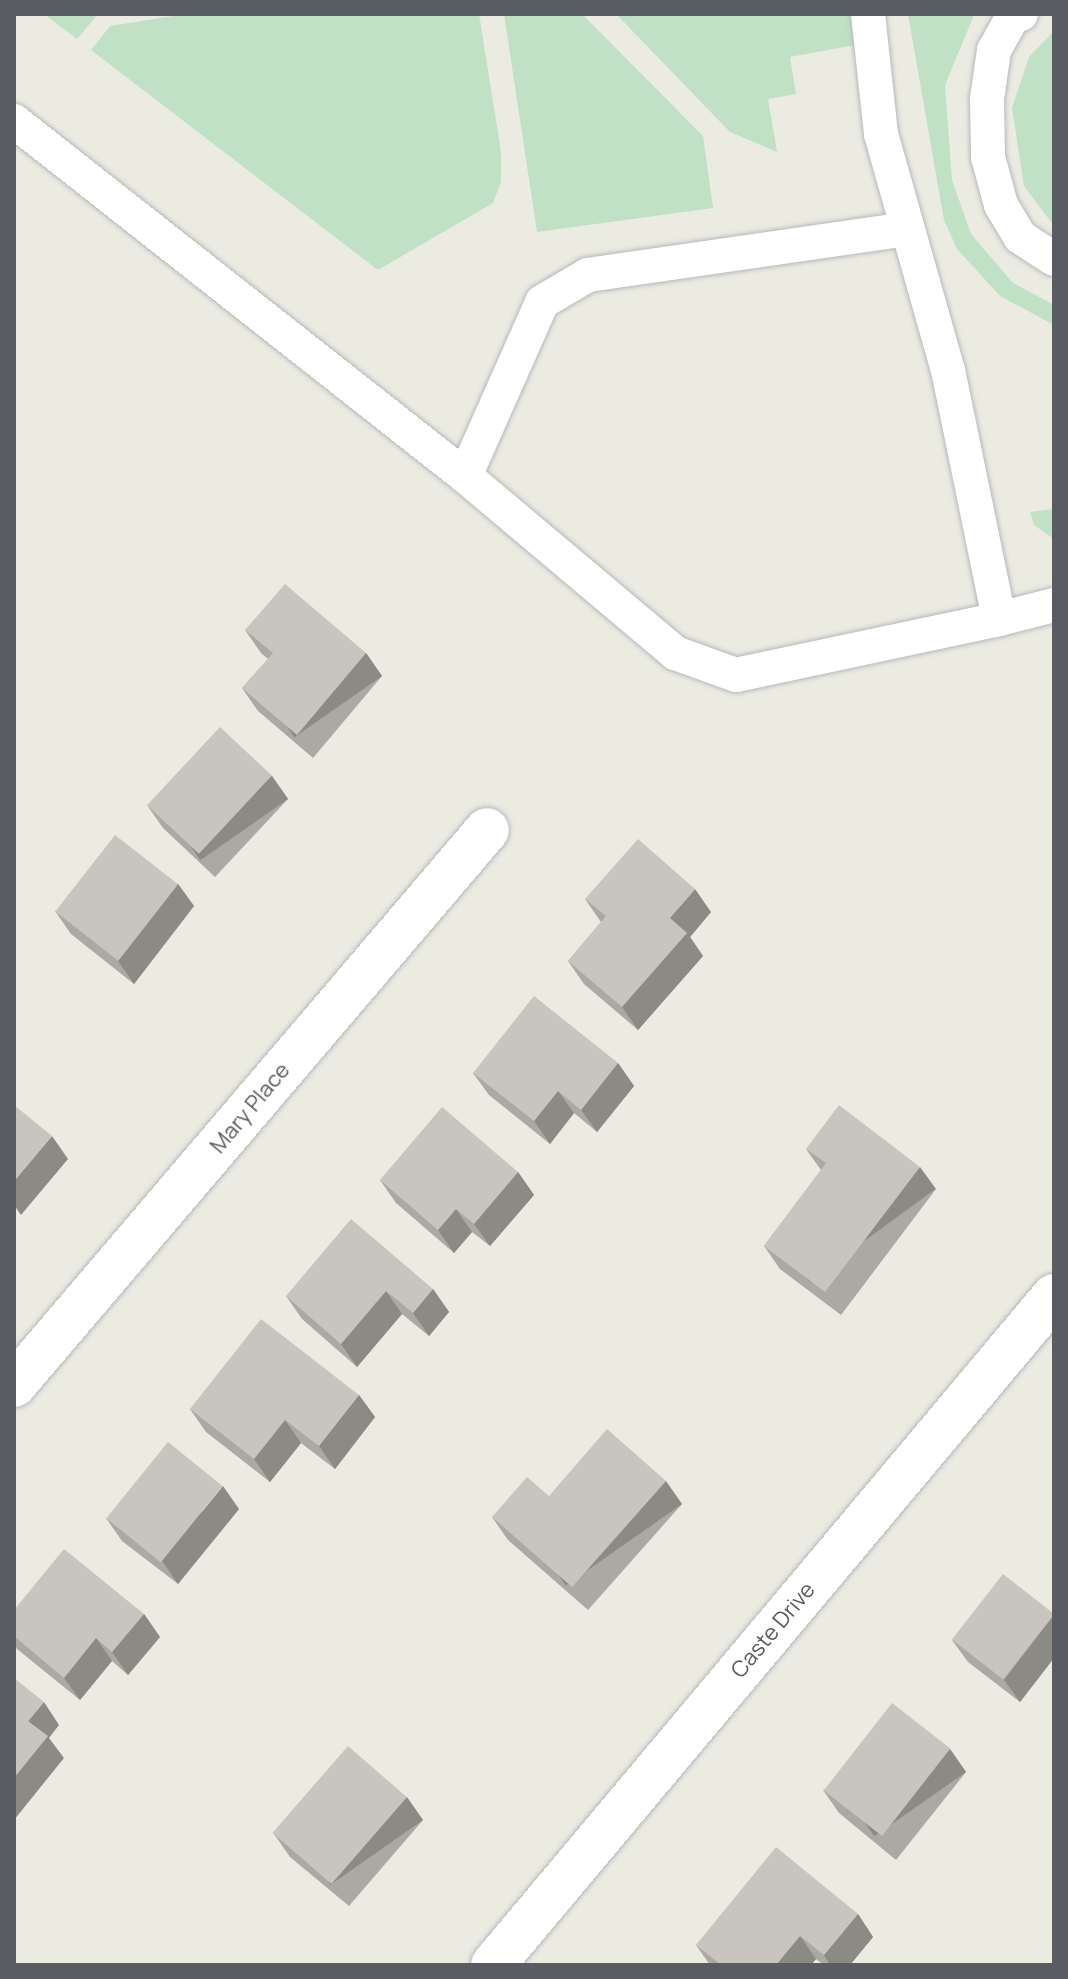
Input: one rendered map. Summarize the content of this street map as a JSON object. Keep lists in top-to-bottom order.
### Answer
{
  "streets": {
    "street": ["Mary Place", "Caste Drive"]
  }
}
